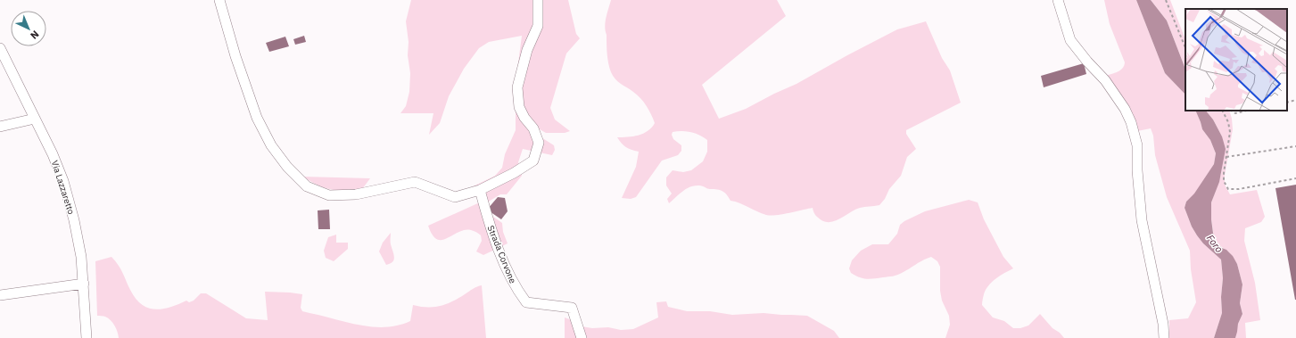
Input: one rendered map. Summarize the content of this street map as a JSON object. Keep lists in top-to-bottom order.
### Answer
{
  "streets": {
    "street": ["Via Lazzaretto", "Strada Corvone"]
  },
  "water": ["Foro"],
  "north": "bottom right"
}
